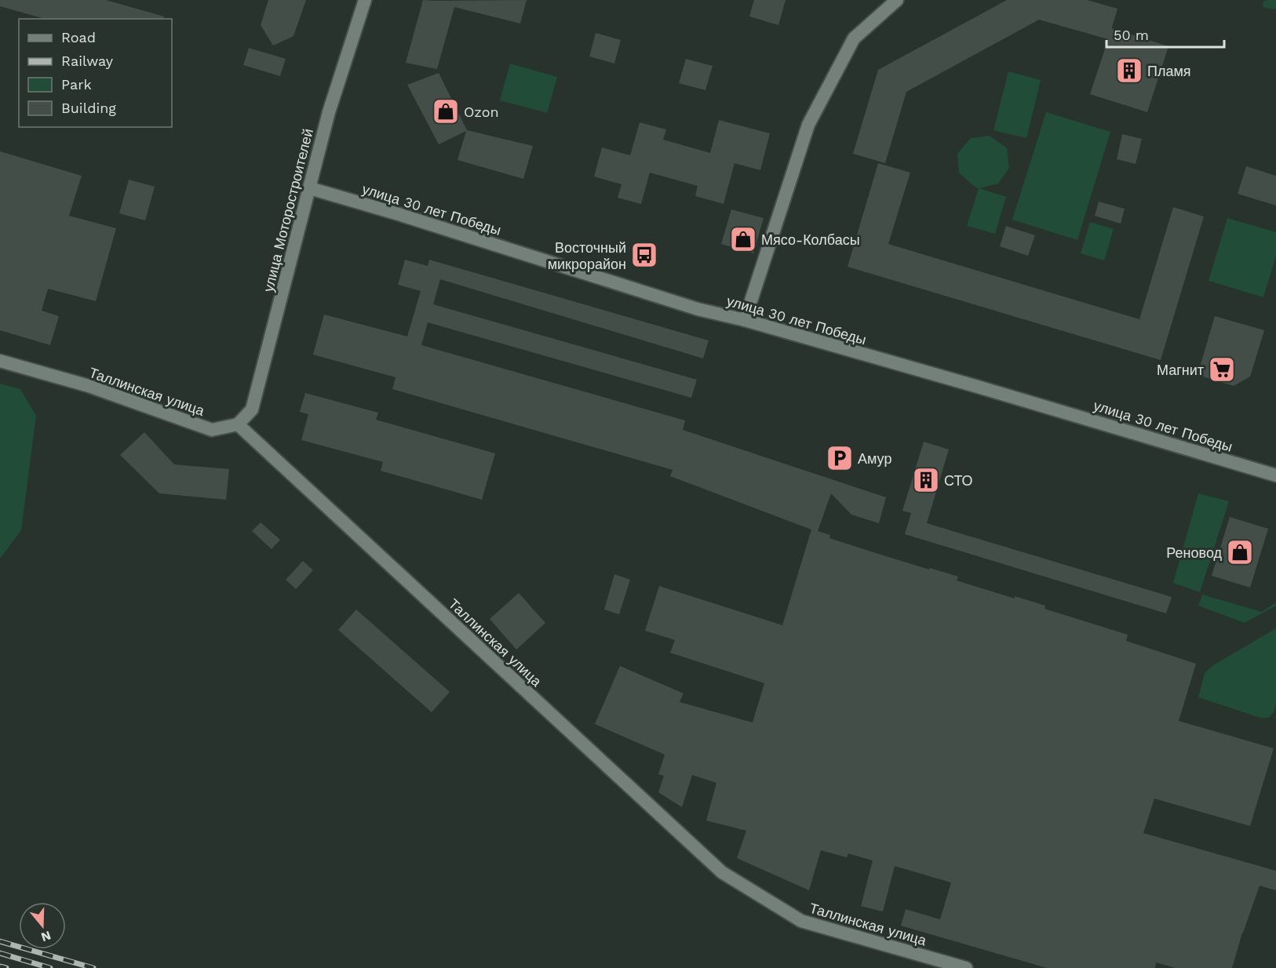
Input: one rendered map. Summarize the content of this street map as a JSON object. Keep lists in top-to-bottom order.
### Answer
{
  "streets": {
    "street": ["улица 30 лет Победы", "улица Моторостроителей", "Таллинская улица"]
  },
  "crossings": [
    ["улица 30 лет Победы", "улица Моторостроителей"],
    ["улица Моторостроителей", "Таллинская улица"]
  ],
  "places": {
    "building": ["Пламя", "СТО"],
    "shop": ["Ozon", "Мясо-Колбасы", "Реновод"],
    "bus stop": ["Восточный микрорайон"],
    "supermarket": ["Магнит"],
    "parking": ["Амур"]
  },
  "legend": [
    "Road",
    "Railway",
    "Park",
    "Building"
  ],
  "scale_bar": "50 m",
  "north": "bottom"
}
